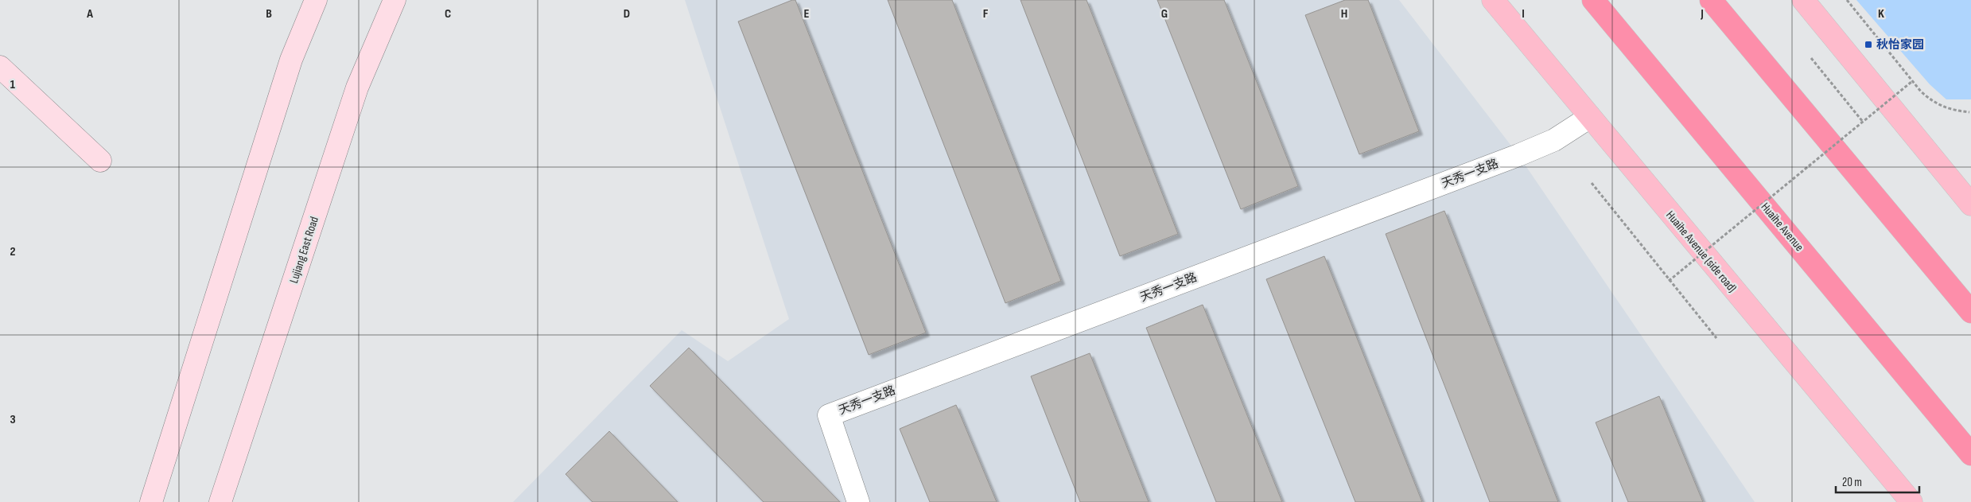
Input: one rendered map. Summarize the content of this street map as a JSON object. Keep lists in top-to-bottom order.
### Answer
{
  "streets": {
    "highway": ["Huaihe Avenue"],
    "main road": ["Huaihe Avenue (side road)"],
    "street": ["天秀一支路", "Lujiang East Road"]
  },
  "crossings": [
    ["天秀一支路", "Huaihe Avenue (side road)"]
  ],
  "places": {
    "transit": ["秋怡家园"]
  },
  "scale_bar": "20 m",
  "grid": {
    "columns": [
      "A",
      "B",
      "C",
      "D",
      "E",
      "F",
      "G",
      "H",
      "I",
      "J",
      "K"
    ],
    "rows": ["1", "2", "3"]
  }
}
